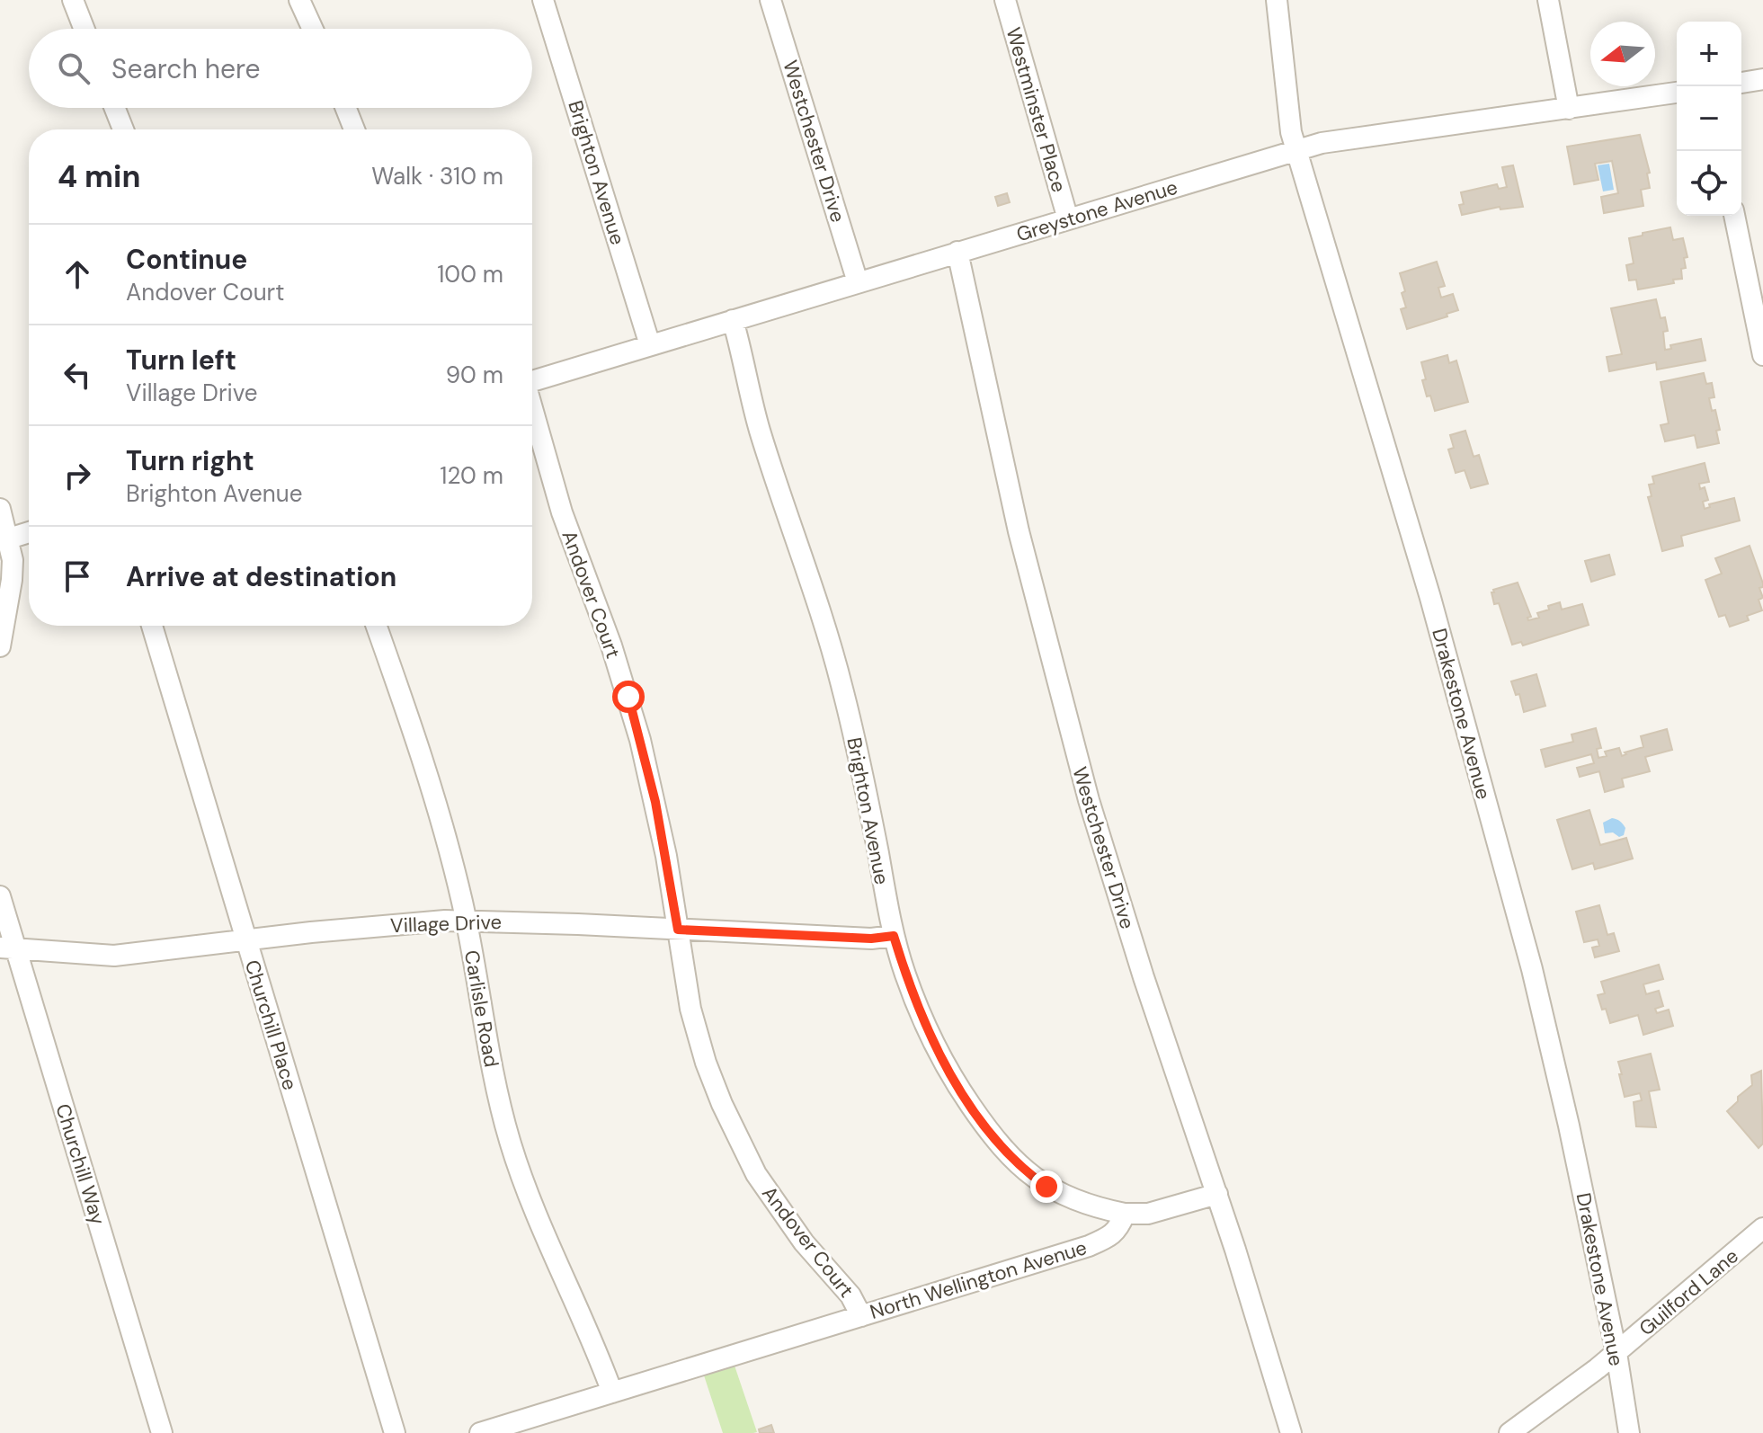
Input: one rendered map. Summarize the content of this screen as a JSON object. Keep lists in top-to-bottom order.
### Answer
{
  "streets": {
    "street": [
      "Westminster Place",
      "Westchester Drive",
      "Brighton Avenue",
      "Greystone Avenue",
      "Andover Court",
      "Drakestone Avenue",
      "Village Drive",
      "Carlisle Road",
      "Churchill Place",
      "Churchill Way",
      "North Wellington Avenue",
      "Guilford Lane"
    ]
  },
  "crossings": [
    ["Westminster Place", "Greystone Avenue"],
    ["Westchester Drive", "Greystone Avenue"],
    ["Brighton Avenue", "Greystone Avenue"],
    ["Brighton Avenue", "Village Drive"],
    ["Brighton Avenue", "North Wellington Avenue"],
    ["Greystone Avenue", "Drakestone Avenue"],
    ["Andover Court", "Village Drive"],
    ["Andover Court", "North Wellington Avenue"],
    ["Drakestone Avenue", "Guilford Lane"],
    ["Village Drive", "Carlisle Road"],
    ["Village Drive", "Churchill Place"],
    ["Village Drive", "Churchill Way"],
    ["Carlisle Road", "North Wellington Avenue"]
  ],
  "north": "left",
  "page": {
    "map_buttons": ["+", "−"],
    "search": "Search here",
    "heading": ["4 min", "Walk · 310 m"],
    "list": [
      ["Continue", "Andover Court", "100 m"],
      ["Turn left", "Village Drive", "90 m"],
      ["Turn right", "Brighton Avenue", "120 m"],
      "Arrive at destination"
    ]
  }
}
